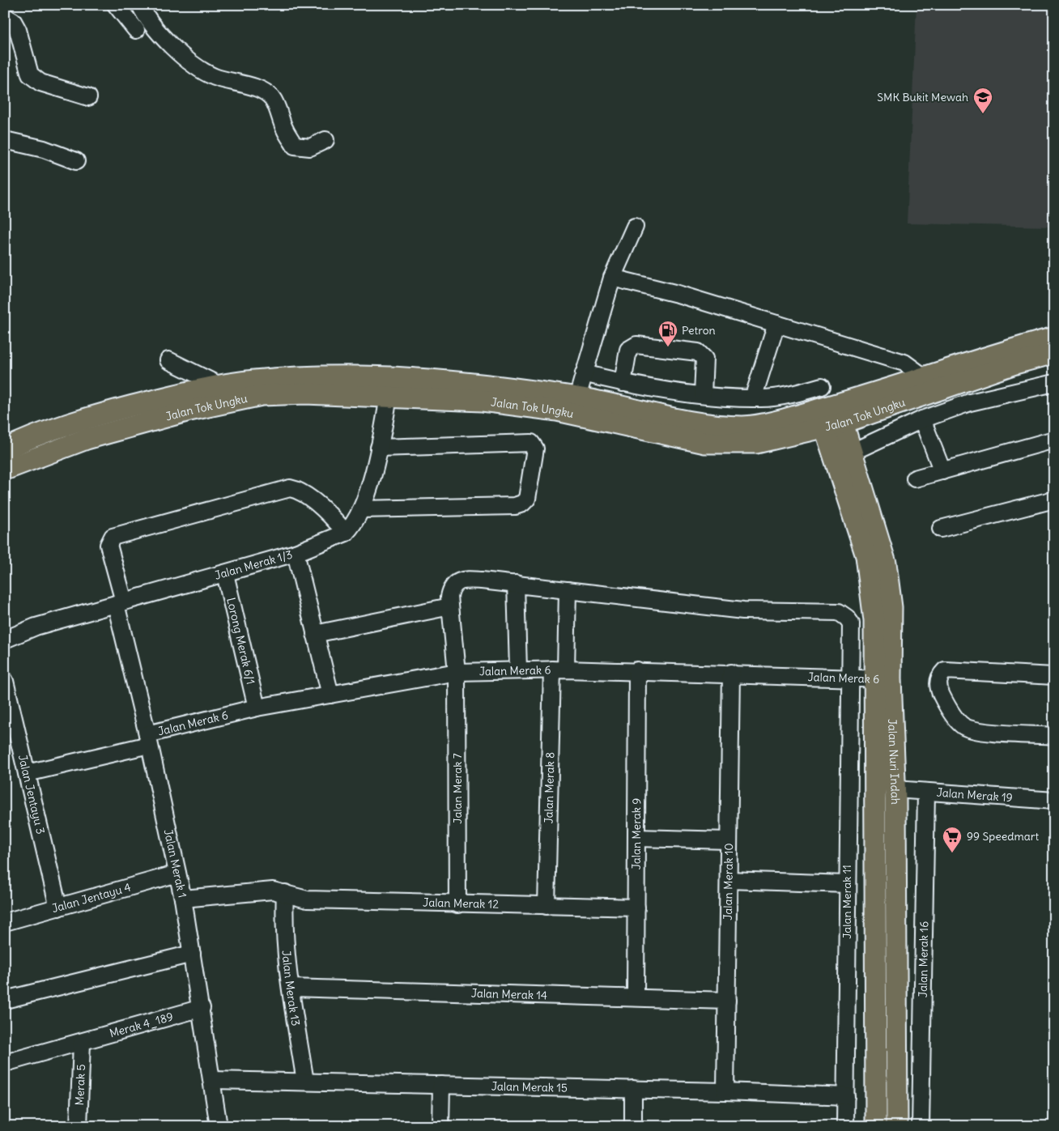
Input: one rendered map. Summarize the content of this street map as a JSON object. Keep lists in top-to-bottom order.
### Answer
{
  "streets": {
    "main road": ["Jalan Tok Ungku", "Jalan Nuri Indah"],
    "street": [
      "Jalan Merak 1/3",
      "Lorong Merak 6/1",
      "Jalan Merak 6",
      "Jalan Merak 8",
      "Jalan Merak 7",
      "Jalan Jentayu 3",
      "Jalan Merak 19",
      "Jalan Merak 9",
      "Jalan Merak 1",
      "Jalan Merak 10",
      "Jalan Jentayu 4",
      "Jalan Merak 11",
      "Jalan Merak 12",
      "Jalan Merak 16",
      "Jalan Merak 13",
      "Jalan Merak 14",
      "Merak 4_189",
      "Merak 5",
      "Jalan Merak 15"
    ]
  },
  "crossings": [
    ["Jalan Tok Ungku", "Jalan Merak 1/3"],
    ["Jalan Tok Ungku", "Jalan Nuri Indah"],
    ["Jalan Merak 1/3", "Lorong Merak 6/1"],
    ["Jalan Merak 1/3", "Jalan Merak 1"],
    ["Lorong Merak 6/1", "Jalan Merak 6"],
    ["Jalan Merak 6", "Jalan Nuri Indah"],
    ["Jalan Merak 6", "Jalan Merak 8"],
    ["Jalan Merak 6", "Jalan Merak 7"],
    ["Jalan Merak 6", "Jalan Jentayu 3"],
    ["Jalan Merak 6", "Jalan Merak 9"],
    ["Jalan Merak 6", "Jalan Merak 1"],
    ["Jalan Merak 6", "Jalan Merak 10"],
    ["Jalan Merak 6", "Jalan Merak 11"],
    ["Jalan Nuri Indah", "Jalan Merak 19"],
    ["Jalan Merak 8", "Jalan Merak 11"],
    ["Jalan Merak 8", "Jalan Merak 12"],
    ["Jalan Merak 7", "Jalan Merak 11"],
    ["Jalan Merak 7", "Jalan Merak 12"],
    ["Jalan Jentayu 3", "Jalan Jentayu 4"],
    ["Jalan Merak 19", "Jalan Merak 16"],
    ["Jalan Merak 9", "Jalan Merak 12"],
    ["Jalan Merak 9", "Jalan Merak 14"],
    ["Jalan Merak 1", "Jalan Jentayu 4"],
    ["Jalan Merak 1", "Jalan Merak 12"],
    ["Jalan Merak 1", "Merak 4_189"],
    ["Jalan Merak 1", "Jalan Merak 15"],
    ["Jalan Merak 10", "Jalan Merak 14"],
    ["Jalan Merak 10", "Jalan Merak 15"],
    ["Jalan Merak 11", "Jalan Merak 15"],
    ["Jalan Merak 12", "Jalan Merak 13"],
    ["Jalan Merak 13", "Jalan Merak 14"],
    ["Jalan Merak 13", "Jalan Merak 15"],
    ["Merak 4_189", "Merak 5"]
  ],
  "places": {
    "school or university": ["SMK Bukit Mewah"],
    "fuel station": ["Petron"],
    "supermarket": ["99 Speedmart"]
  }
}
